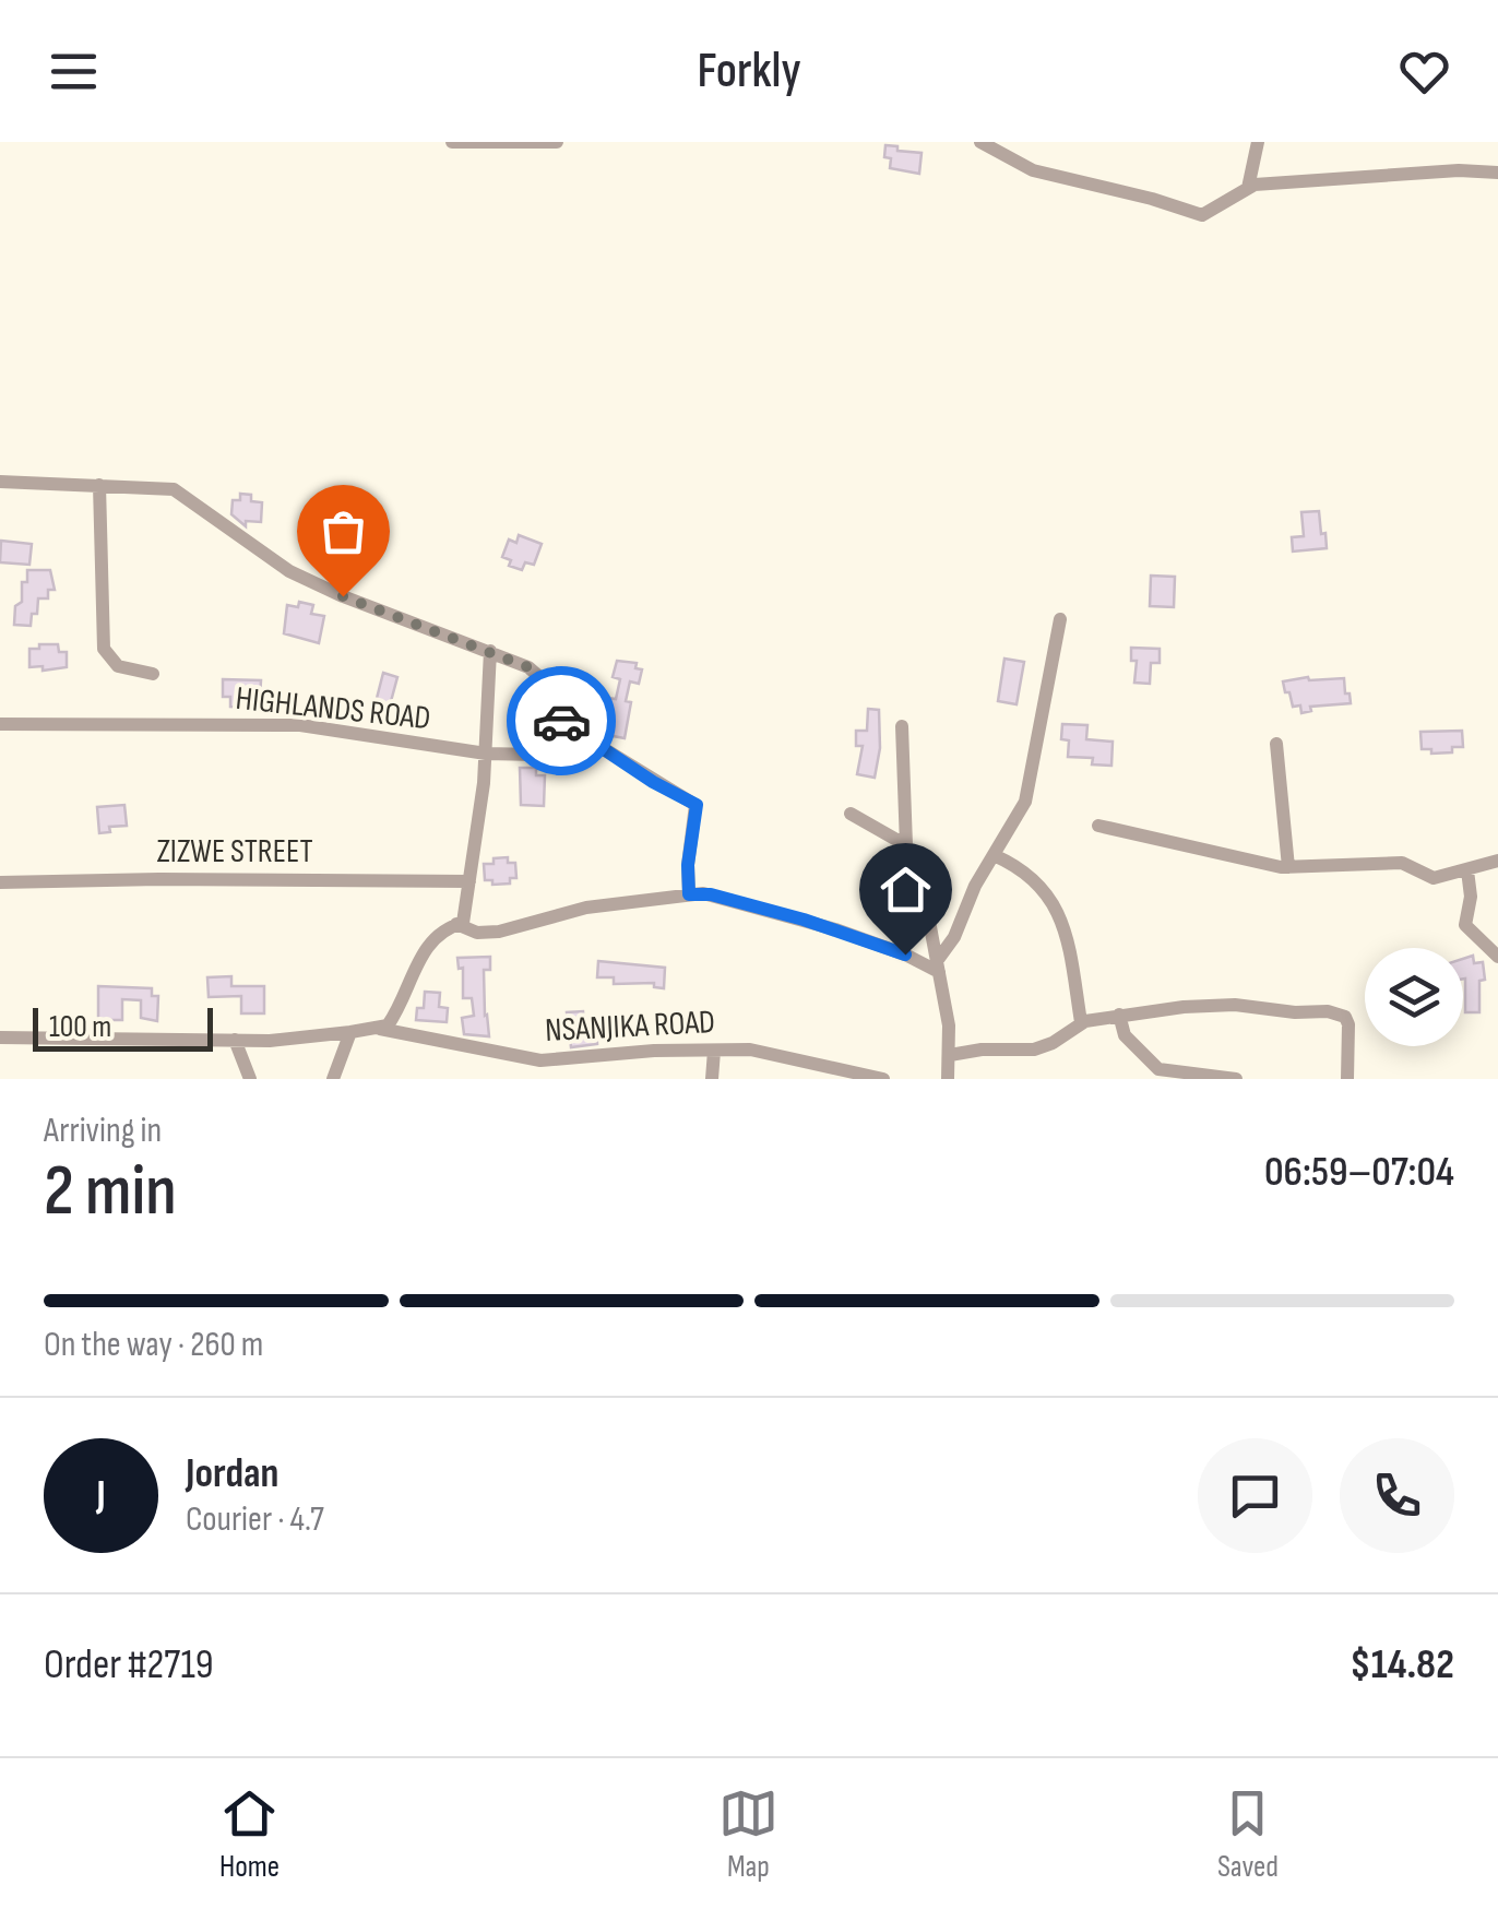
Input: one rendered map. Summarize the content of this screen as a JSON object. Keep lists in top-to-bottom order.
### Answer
{
  "streets": {
    "street": ["HIGHLANDS ROAD", "ZIZWE STREET", "NSANJIKA ROAD"]
  },
  "scale_bar": "100 m",
  "page": {
    "header": "Forkly",
    "scale": "100 m",
    "heading": ["2 min", "Arriving in", "06:59–07:04"],
    "panel": [
      "Jordan",
      "Courier · 4.7",
      "Order #2719",
      "$14.82"
    ],
    "bar": "On the way · 260 m",
    "round": "J",
    "tabs": ["Home", "Map", "Saved"]
  }
}
